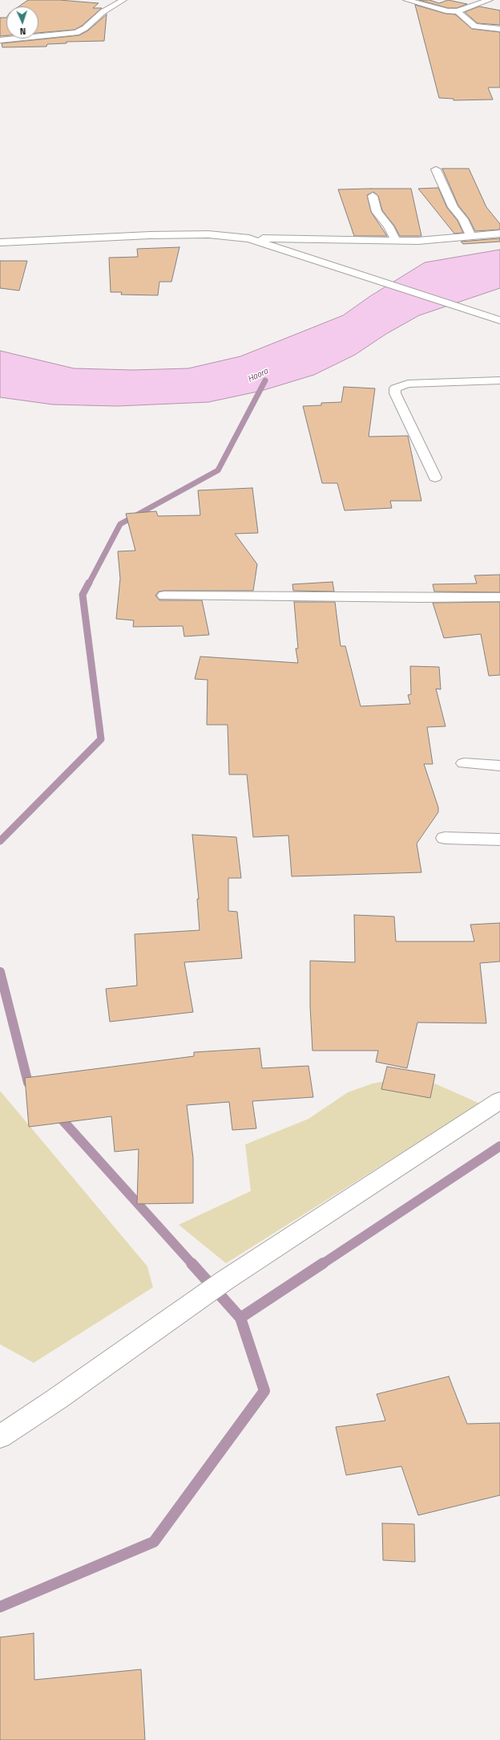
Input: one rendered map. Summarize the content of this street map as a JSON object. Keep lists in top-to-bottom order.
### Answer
{
  "water": ["Haora"],
  "north": "bottom"
}
